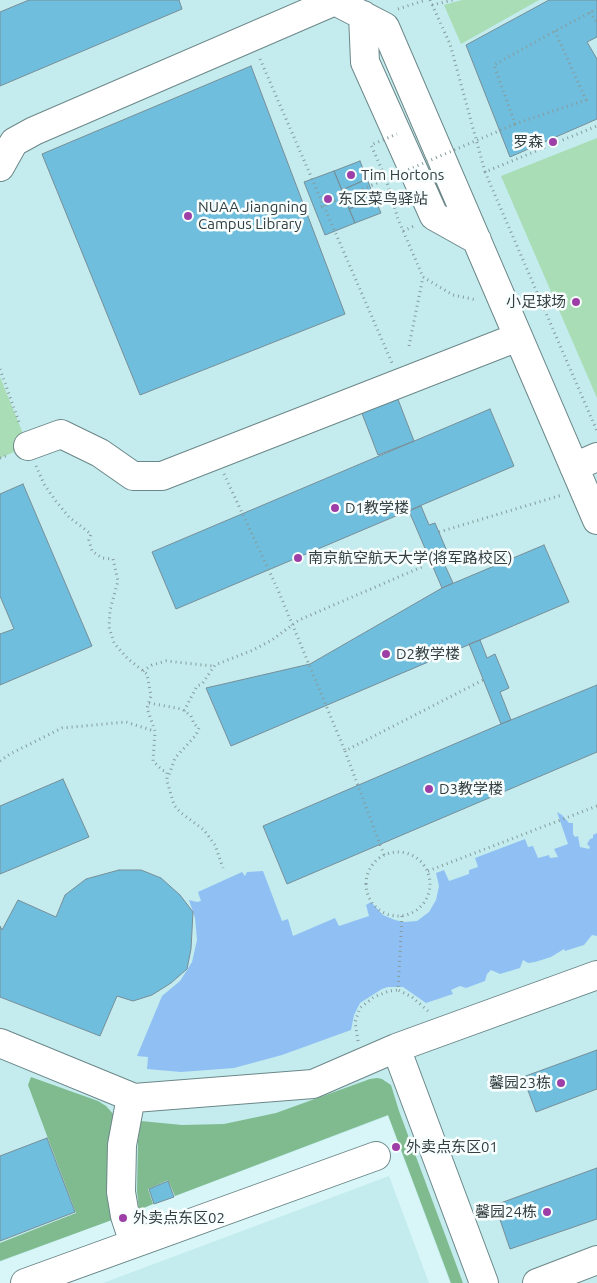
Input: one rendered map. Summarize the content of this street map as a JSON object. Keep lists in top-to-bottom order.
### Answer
{
  "places": [
    "罗森",
    "Tim Hortons",
    "东区菜鸟驿站",
    "NUAA Jiangning Campus Library",
    "小足球场",
    "D1教学楼",
    "南京航空航天大学(将军路校区)",
    "D2教学楼",
    "D3教学楼",
    "馨园23栋",
    "外卖点东区01",
    "馨园24栋",
    "外卖点东区02"
  ]
}
